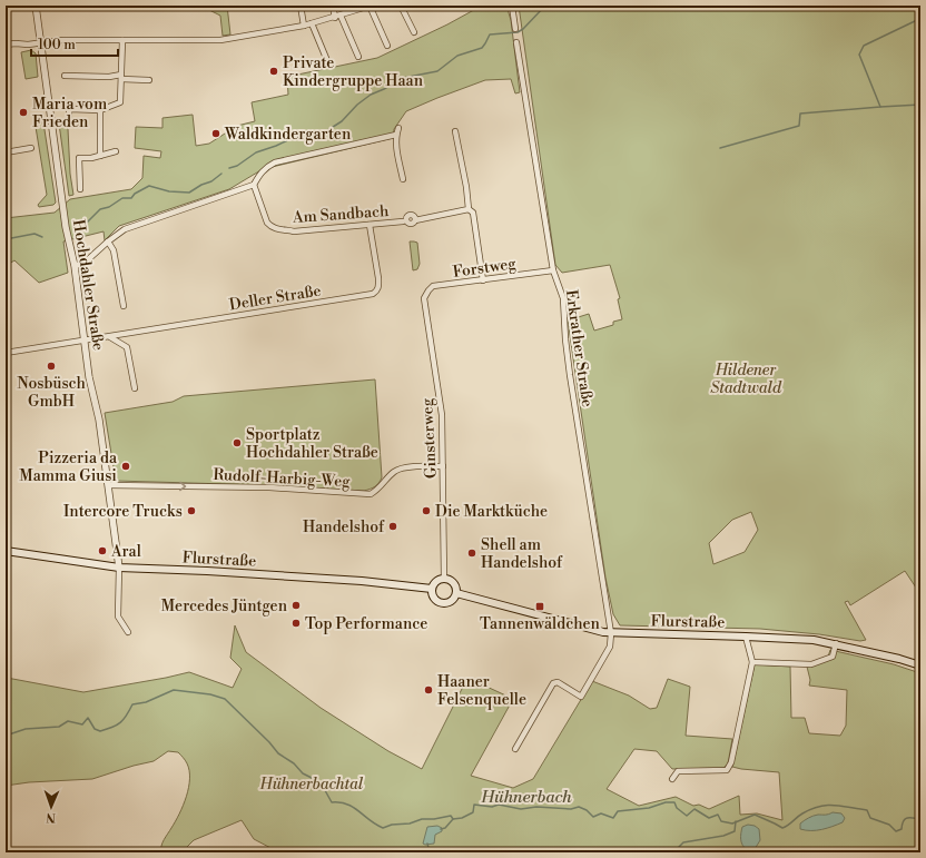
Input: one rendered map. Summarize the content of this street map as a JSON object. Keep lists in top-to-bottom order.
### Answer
{
  "streets": {
    "main road": ["Flurstraße"],
    "street": [
      "Am Sandbach",
      "Forstweg",
      "Hochdahler Straße",
      "Deller Straße",
      "Erkrather Straße",
      "Ginsterweg",
      "Rudolf-Harbig-Weg"
    ]
  },
  "crossings": [
    ["Am Sandbach", "Deller Straße"],
    ["Forstweg", "Erkrather Straße"],
    ["Forstweg", "Ginsterweg"],
    ["Hochdahler Straße", "Deller Straße"],
    ["Hochdahler Straße", "Rudolf-Harbig-Weg"],
    ["Hochdahler Straße", "Flurstraße"],
    ["Erkrather Straße", "Flurstraße"],
    ["Ginsterweg", "Rudolf-Harbig-Weg"],
    ["Ginsterweg", "Flurstraße"]
  ],
  "one_way": ["Rudolf-Harbig-Weg"],
  "water": ["Hühnerbach"],
  "parks": ["Hildener Stadtwald", "Hühnerbachtal"],
  "places": {
    "other": [
      "Private Kindergruppe Haan",
      "Maria vom Frieden",
      "Waldkindergarten",
      "Nosbüsch GmbH",
      "Sportplatz Hochdahler Straße",
      "Pizzeria da Mamma Giusi",
      "Intercore Trucks",
      "Die Marktküche",
      "Handelshof",
      "Aral",
      "Shell am Handelshof",
      "Mercedes Jüntgen",
      "Top Performance",
      "Haaner Felsenquelle"
    ],
    "transit": ["Tannenwäldchen"]
  },
  "scale_bar": "100 m",
  "north": "bottom"
}
